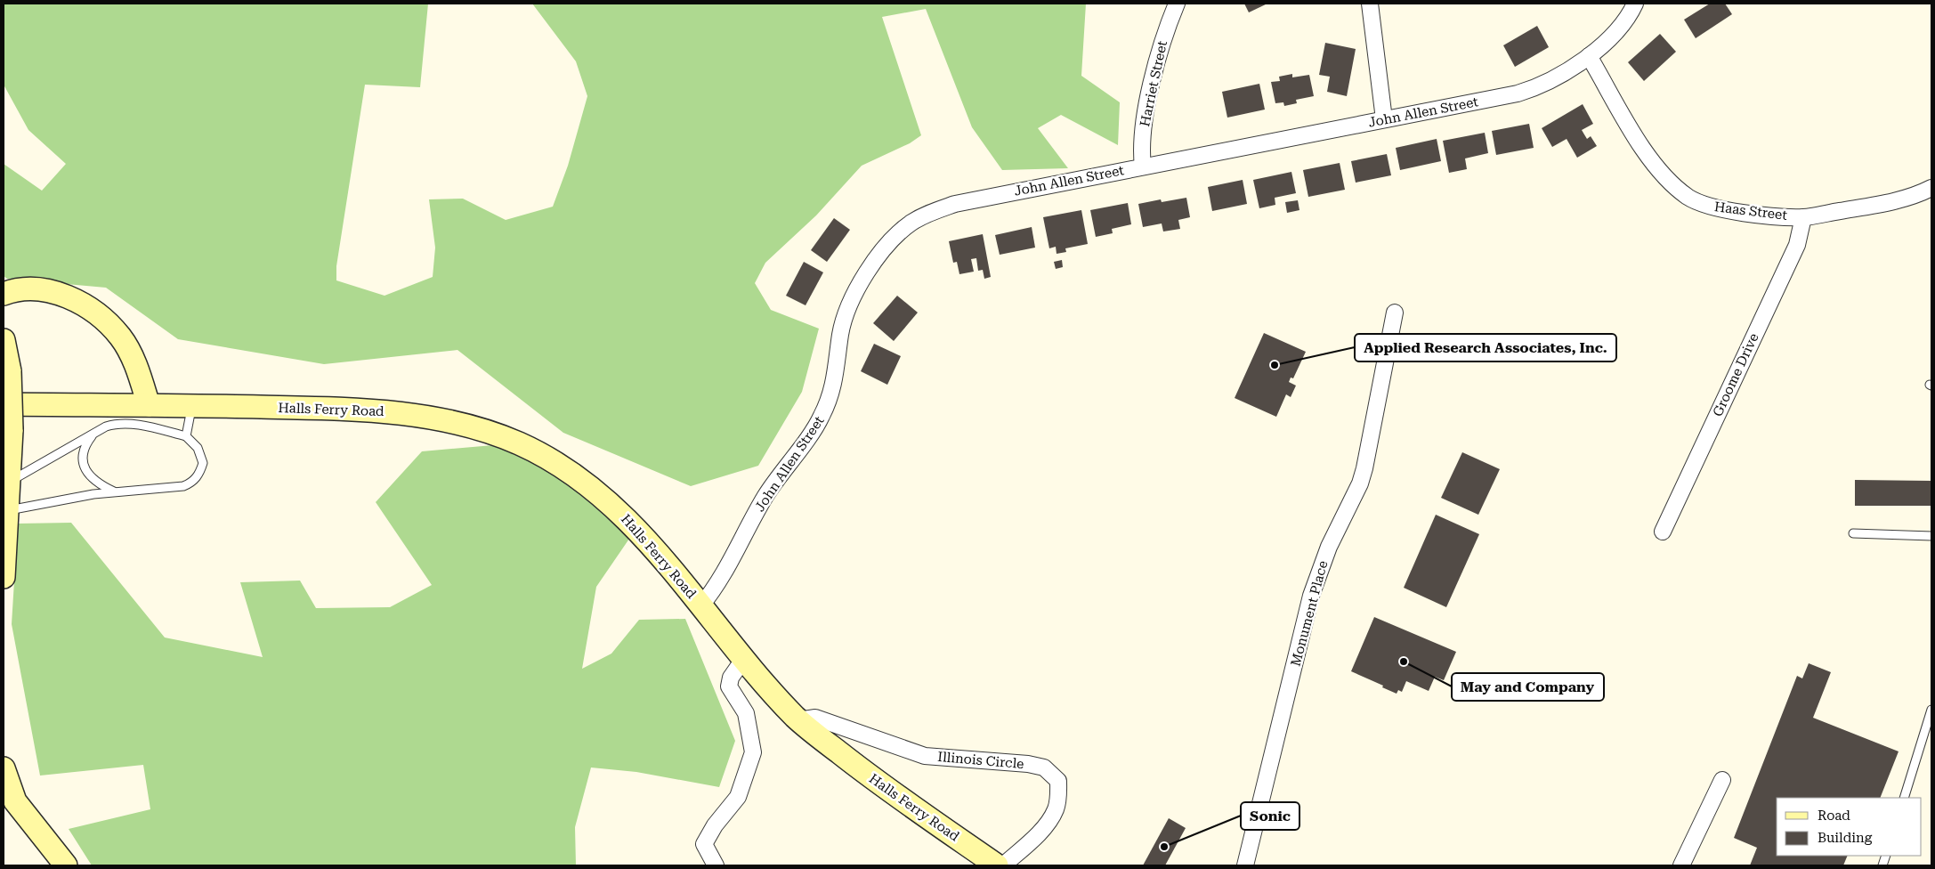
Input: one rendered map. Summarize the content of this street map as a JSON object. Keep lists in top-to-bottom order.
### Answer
{
  "streets": {
    "street": [
      "Harriet Street",
      "John Allen Street",
      "Haas Street",
      "Groome Drive",
      "Halls Ferry Road",
      "Monument Place",
      "Illinois Circle"
    ]
  },
  "crossings": [
    ["Harriet Street", "John Allen Street"],
    ["John Allen Street", "Haas Street"],
    ["John Allen Street", "Halls Ferry Road"],
    ["Haas Street", "Groome Drive"],
    ["Halls Ferry Road", "Illinois Circle"]
  ],
  "places": ["Applied Research Associates, Inc.", "May and Company", "Sonic"],
  "legend": ["Road", "Building"]
}
